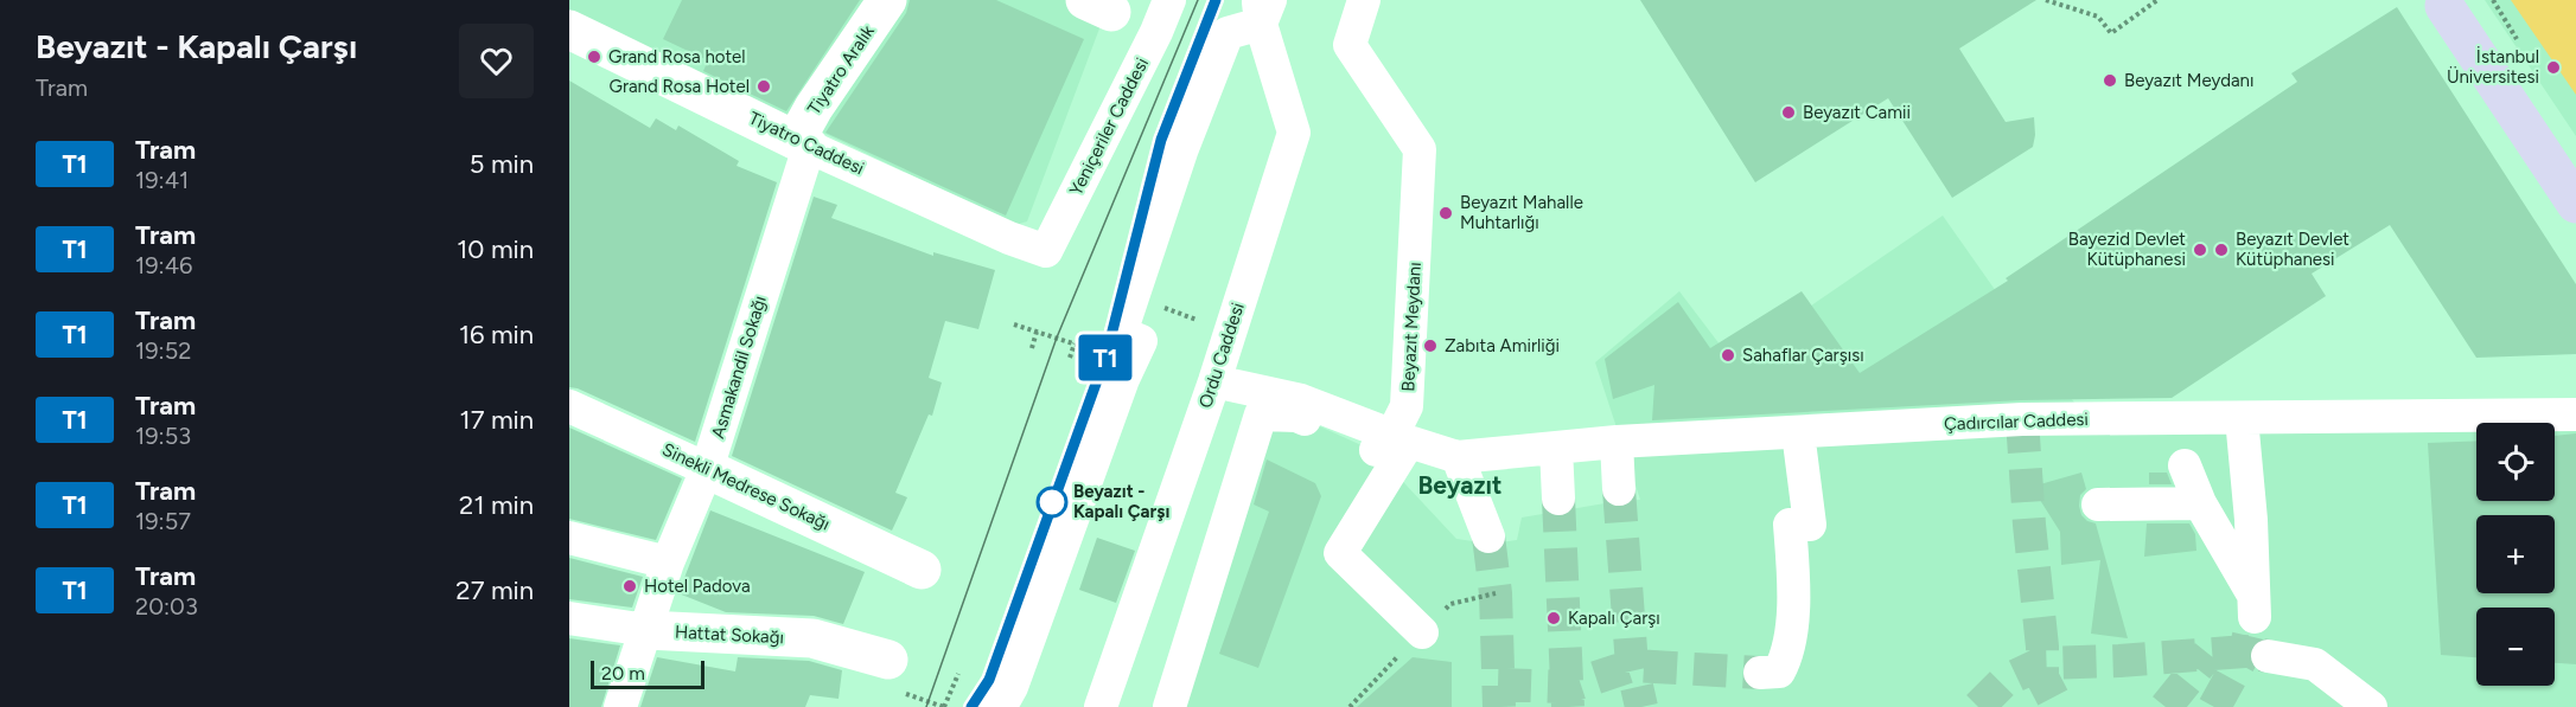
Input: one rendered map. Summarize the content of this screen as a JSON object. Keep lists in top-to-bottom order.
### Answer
{
  "streets": {
    "street": [
      "Tiyatro Aralık",
      "Yeniçeriler Caddesi",
      "Tiyatro Caddesi",
      "Beyazıt Meydanı",
      "Ordu Caddesi",
      "Asmakandil Sokağı",
      "Çadırcılar Caddesi",
      "Sinekli Medrese Sokağı",
      "Hattat Sokağı"
    ]
  },
  "crossings": [
    ["Tiyatro Aralık", "Tiyatro Caddesi"],
    ["Tiyatro Aralık", "Asmakandil Sokağı"],
    ["Yeniçeriler Caddesi", "Tiyatro Caddesi"],
    ["Tiyatro Caddesi", "Asmakandil Sokağı"],
    ["Asmakandil Sokağı", "Sinekli Medrese Sokağı"],
    ["Asmakandil Sokağı", "Hattat Sokağı"]
  ],
  "districts": ["Beyazıt"],
  "places": [
    "Grand Rosa hotel",
    "İstanbul Üniversitesi",
    "Beyazıt Meydanı",
    "Grand Rosa Hotel",
    "Beyazıt Camii",
    "Beyazıt Mahalle Muhtarlığı",
    "Bayezid Devlet Kütüphanesi",
    "Beyazıt Devlet Kütüphanesi",
    "Zabıta Amirliği",
    "Sahaflar Çarşısı",
    "Beyazıt - Kapalı Çarşı",
    "Hotel Padova",
    "Kapalı Çarşı"
  ],
  "lines": ["tram line T1"],
  "scale_bar": "20 m",
  "page": {
    "heading": ["Beyazıt - Kapalı Çarşı", "Tram"],
    "on_map": "T1",
    "list": [
      {
        "mark": "T1",
        "name": "Tram",
        "note": "19:41",
        "value": "5 min"
      },
      {
        "mark": "T1",
        "name": "Tram",
        "note": "19:46",
        "value": "10 min"
      },
      {
        "mark": "T1",
        "name": "Tram",
        "note": "19:52",
        "value": "16 min"
      },
      {
        "mark": "T1",
        "name": "Tram",
        "note": "19:53",
        "value": "17 min"
      },
      {
        "mark": "T1",
        "name": "Tram",
        "note": "19:57",
        "value": "21 min"
      },
      {
        "mark": "T1",
        "name": "Tram",
        "note": "20:03",
        "value": "27 min"
      }
    ],
    "map_buttons": ["+", "−"],
    "scale": "20 m"
  }
}
